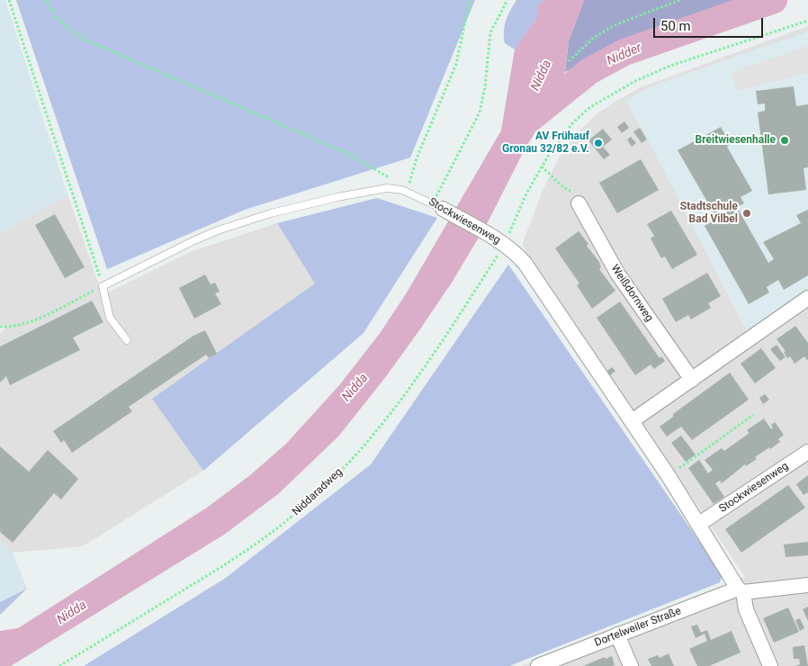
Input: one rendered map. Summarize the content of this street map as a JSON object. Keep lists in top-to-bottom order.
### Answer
{
  "streets": {
    "street": ["Stockwiesenweg", "Weißdornweg", "Dortelweiler Straße"],
    "path": ["Niddaradweg"]
  },
  "crossings": [
    ["Stockwiesenweg", "Niddaradweg"],
    ["Stockwiesenweg", "Dortelweiler Straße"]
  ],
  "water": ["Nidder", "Nidda"],
  "places": ["Breitwiesenhalle", "AV Frühauf Gronau 32/82 e.V.", "Stadtschule Bad Vilbel"],
  "scale_bar": "50 m"
}
